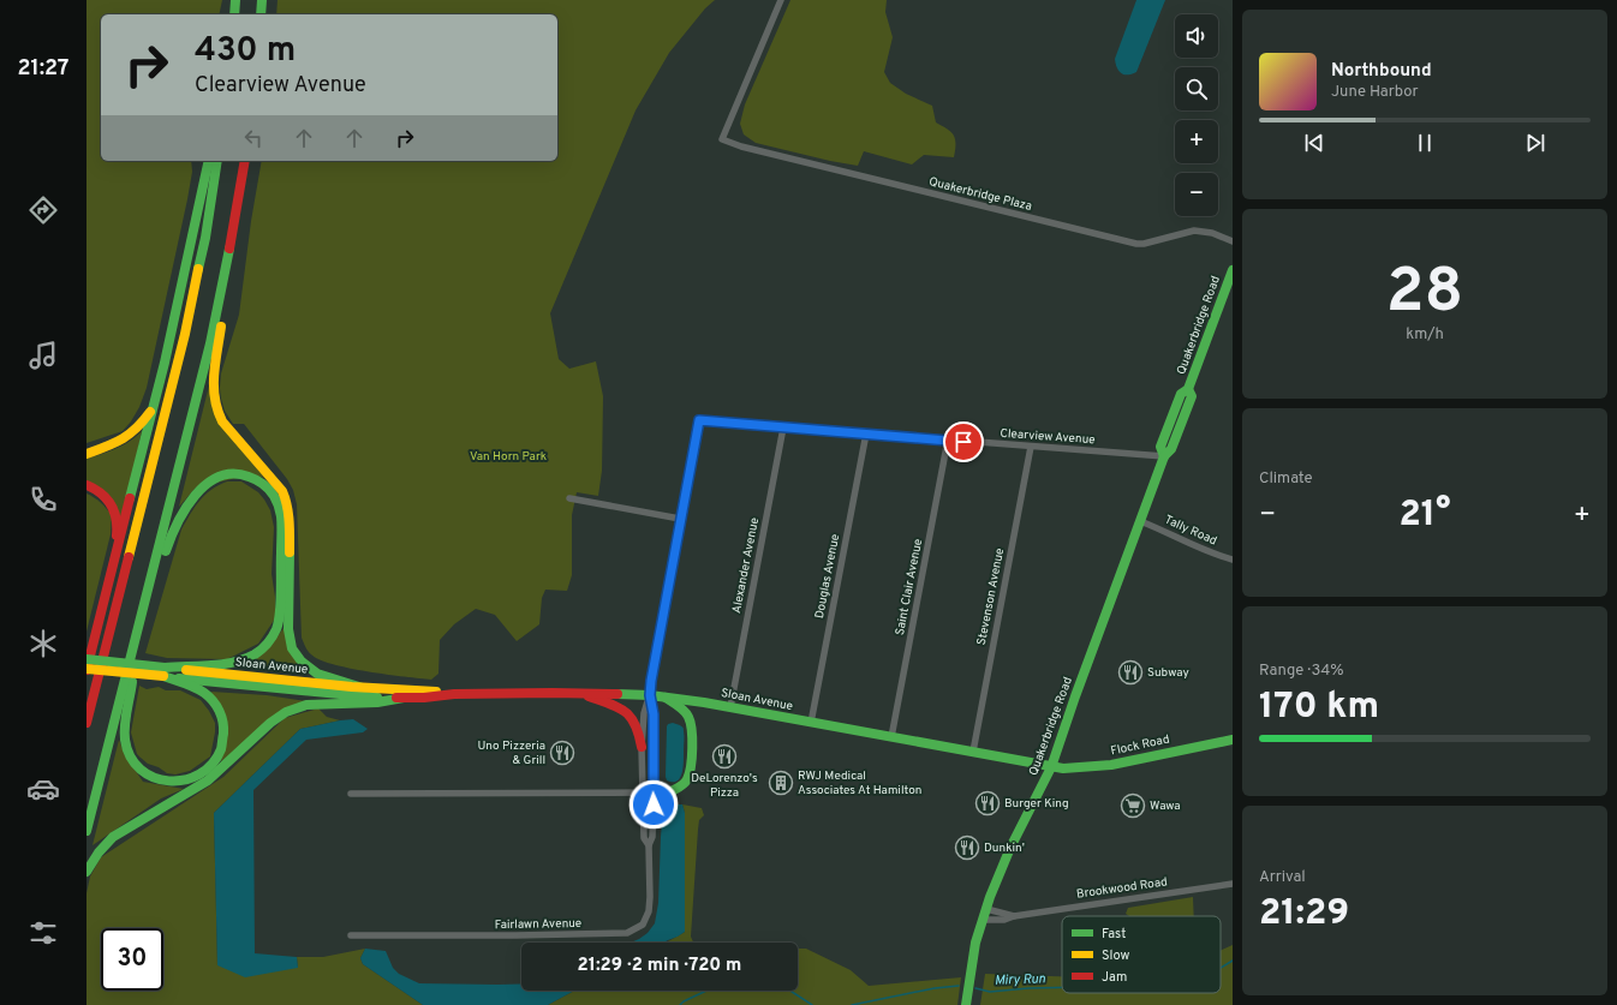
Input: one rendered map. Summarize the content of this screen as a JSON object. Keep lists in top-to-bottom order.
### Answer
{
  "streets": {
    "main road": ["Quakerbridge Road", "Sloan Avenue", "Flock Road"],
    "street": [
      "Quakerbridge Plaza",
      "Clearview Avenue",
      "Tally Road",
      "Alexander Avenue",
      "Douglas Avenue",
      "Saint Clair Avenue",
      "Stevenson Avenue",
      "Brookwood Road",
      "Fairlawn Avenue"
    ]
  },
  "crossings": [
    ["Quakerbridge Road", "Clearview Avenue"],
    ["Quakerbridge Road", "Tally Road"],
    ["Quakerbridge Road", "Sloan Avenue"],
    ["Quakerbridge Road", "Flock Road"],
    ["Quakerbridge Road", "Brookwood Road"],
    ["Clearview Avenue", "Alexander Avenue"],
    ["Clearview Avenue", "Douglas Avenue"],
    ["Clearview Avenue", "Saint Clair Avenue"],
    ["Clearview Avenue", "Stevenson Avenue"],
    ["Clearview Avenue", "Fairlawn Avenue"],
    ["Alexander Avenue", "Sloan Avenue"],
    ["Douglas Avenue", "Sloan Avenue"],
    ["Saint Clair Avenue", "Sloan Avenue"],
    ["Stevenson Avenue", "Sloan Avenue"],
    ["Sloan Avenue", "Flock Road"],
    ["Sloan Avenue", "Fairlawn Avenue"]
  ],
  "water": ["Miry Run"],
  "parks": ["Van Horn Park"],
  "places": {
    "restaurant": [
      "Subway",
      "Uno Pizzeria & Grill",
      "DeLorenzo's Pizza",
      "Burger King",
      "Dunkin'"
    ],
    "building": ["RWJ Medical Associates At Hamilton"],
    "supermarket": ["Wawa"]
  },
  "legend": ["Fast", "Slow", "Jam"],
  "page": {
    "tabs": "21:27",
    "map_buttons": ["+", "−"],
    "turn": ["430 m", "Clearview Avenue"],
    "song": ["Northbound", "June Harbor"],
    "tile": [
      ["28", "km/h"],
      "Climate",
      ["Range · 34%", "170 km"],
      ["Arrival", "21:29"]
    ],
    "heat": ["−", "21°", "+"],
    "limit": "30",
    "trip": "21:29 · 2 min · 720 m"
  }
}
